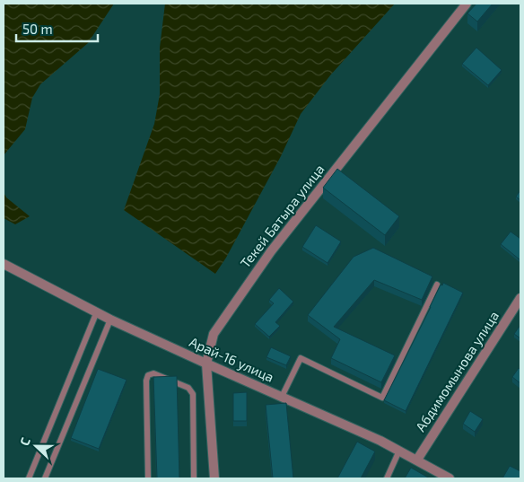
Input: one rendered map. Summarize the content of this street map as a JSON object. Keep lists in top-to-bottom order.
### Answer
{
  "streets": {
    "street": ["Текей Батыра улица", "Арай-16 улица", "Абдимомынова улица"]
  },
  "crossings": [
    ["Текей Батыра улица", "Арай-16 улица"],
    ["Арай-16 улица", "Абдимомынова улица"]
  ],
  "scale_bar": "50 m",
  "north": "left"
}
